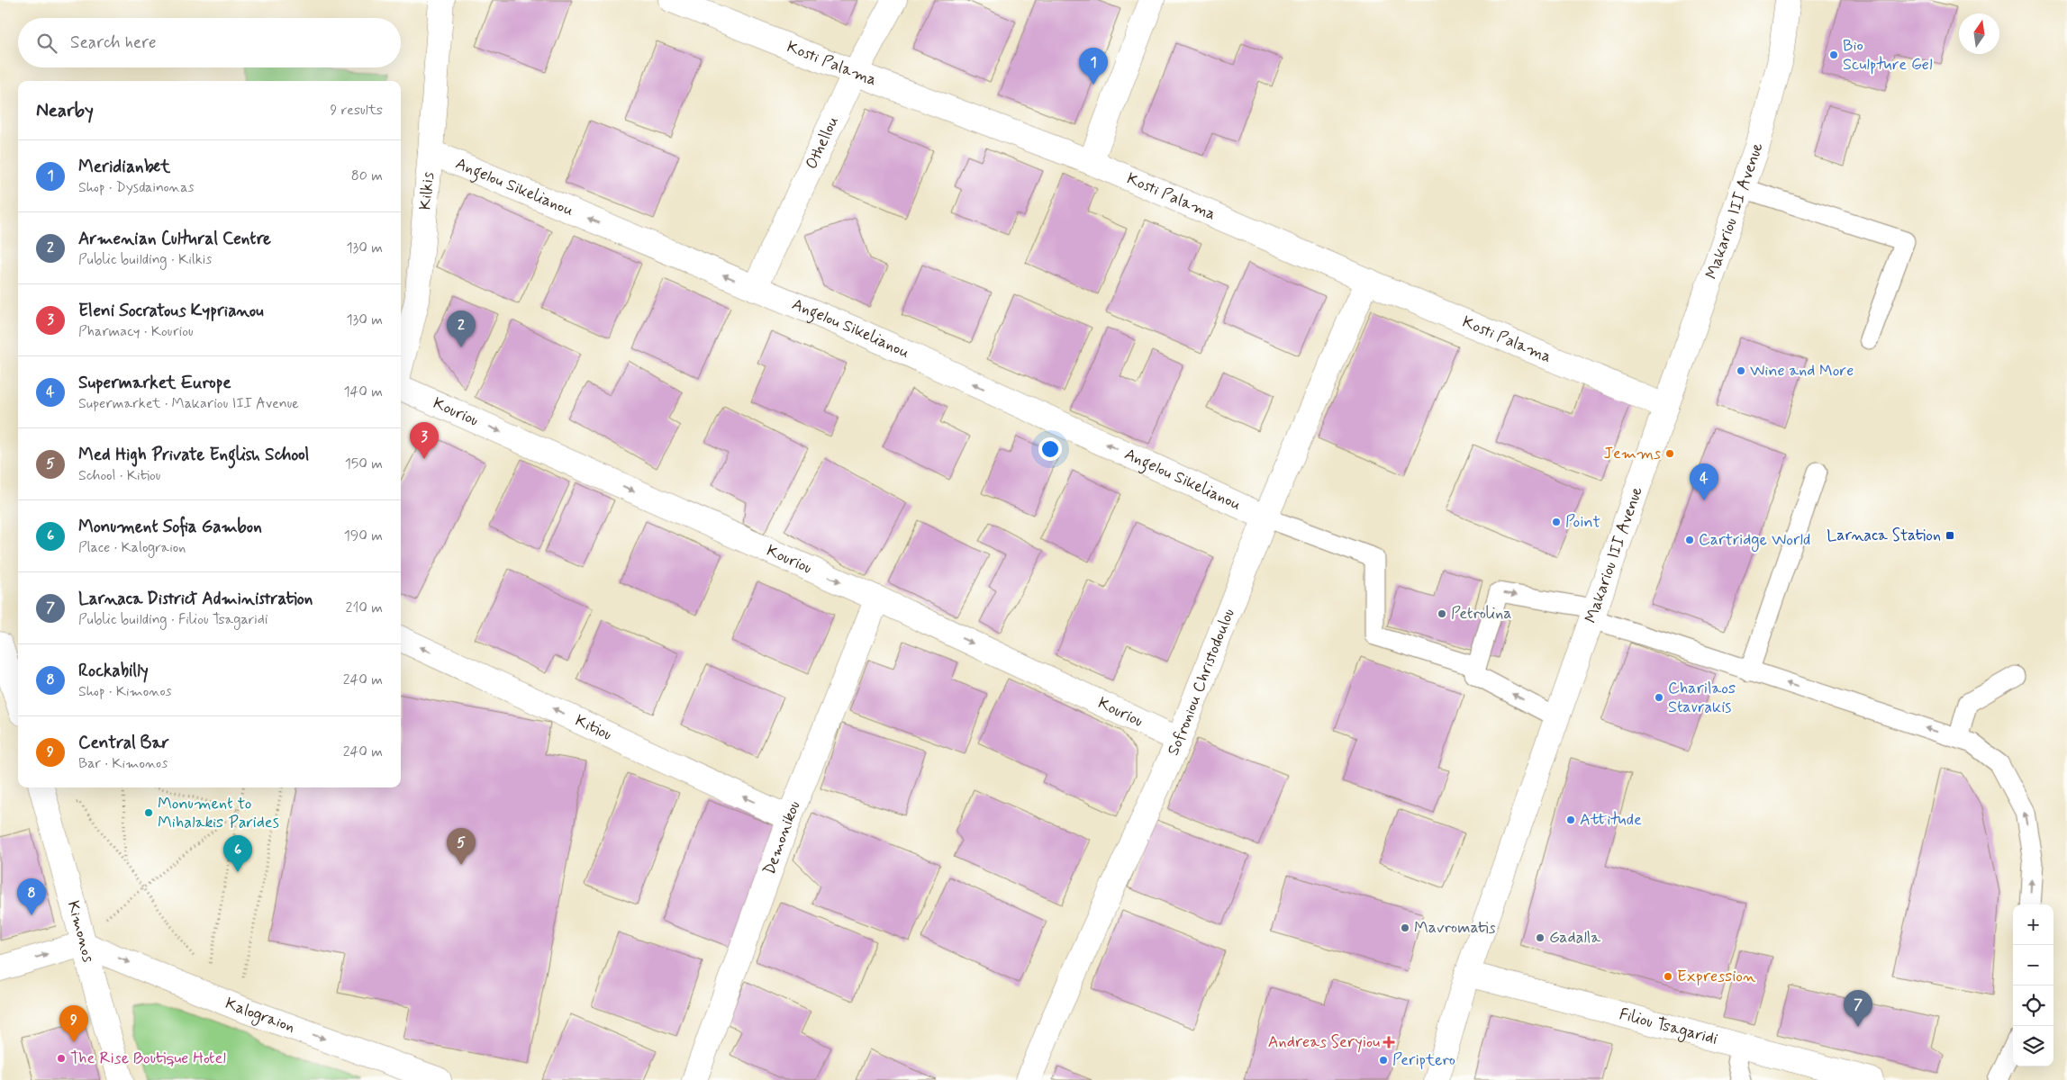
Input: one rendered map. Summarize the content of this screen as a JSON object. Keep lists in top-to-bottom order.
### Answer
{
  "streets": {
    "street": [
      "Kosti Palama",
      "Othellou",
      "Angelou Sikelianou",
      "Kilkis",
      "Makariou III Avenue",
      "Kouriou",
      "Sofroniou Christodoulou",
      "Kitiou",
      "Demonikou",
      "Kimonos",
      "Kalograion",
      "Filiou Tsagaridi"
    ]
  },
  "crossings": [
    ["Kosti Palama", "Othellou"],
    ["Kosti Palama", "Makariou III Avenue"],
    ["Kosti Palama", "Sofroniou Christodoulou"],
    ["Othellou", "Angelou Sikelianou"],
    ["Angelou Sikelianou", "Kilkis"],
    ["Angelou Sikelianou", "Sofroniou Christodoulou"],
    ["Makariou III Avenue", "Filiou Tsagaridi"],
    ["Kouriou", "Sofroniou Christodoulou"],
    ["Kouriou", "Demonikou"],
    ["Kitiou", "Demonikou"],
    ["Kimonos", "Kalograion"]
  ],
  "one_way": [
    "Angelou Sikelianou",
    "Kouriou",
    "Kitiou",
    "Kalograion"
  ],
  "places": {
    "other": [
      "Bio Sculpture Gel",
      "Wine and More",
      "Jemms",
      "Point",
      "Cartridge World",
      "Petrolina",
      "Charilaos Stavrakis",
      "Monument to Mihalakis Parides",
      "Attitude",
      "Mavromatis",
      "Gadalla",
      "Expression",
      "The Rise Boutique Hotel",
      "Periptero"
    ],
    "transit": ["Larnaca Station"],
    "health": ["Andreas Seryiou"]
  },
  "north": "top",
  "page": {
    "search": "Search here",
    "pins": [
      "1",
      "2",
      "3",
      "4",
      "5",
      "6",
      "8",
      "7",
      "9"
    ],
    "heading": ["Nearby", "9 results"],
    "list": [
      {
        "mark": "1",
        "name": "Meridianbet",
        "note": "Shop · Dysdainonas",
        "value": "80 m"
      },
      {
        "mark": "2",
        "name": "Armenian Cultural Centre",
        "note": "Public building · Kilkis",
        "value": "130 m"
      },
      {
        "mark": "3",
        "name": "Eleni Socratous Kyprianou",
        "note": "Pharmacy · Kouriou",
        "value": "130 m"
      },
      {
        "mark": "4",
        "name": "Supermarket Europe",
        "note": "Supermarket · Makariou III Avenue",
        "value": "140 m"
      },
      {
        "mark": "5",
        "name": "Med High Private English School",
        "note": "School · Kitiou",
        "value": "150 m"
      },
      {
        "mark": "6",
        "name": "Monument Sofia Gambon",
        "note": "Place · Kalograion",
        "value": "190 m"
      },
      {
        "mark": "7",
        "name": "Larnaca District Administration",
        "note": "Public building · Filiou Tsagaridi",
        "value": "210 m"
      },
      {
        "mark": "8",
        "name": "Rockabilly",
        "note": "Shop · Kimonos",
        "value": "240 m"
      },
      {
        "mark": "9",
        "name": "Central Bar",
        "note": "Bar · Kimonos",
        "value": "240 m"
      }
    ],
    "map_buttons": ["+", "−"]
  }
}
